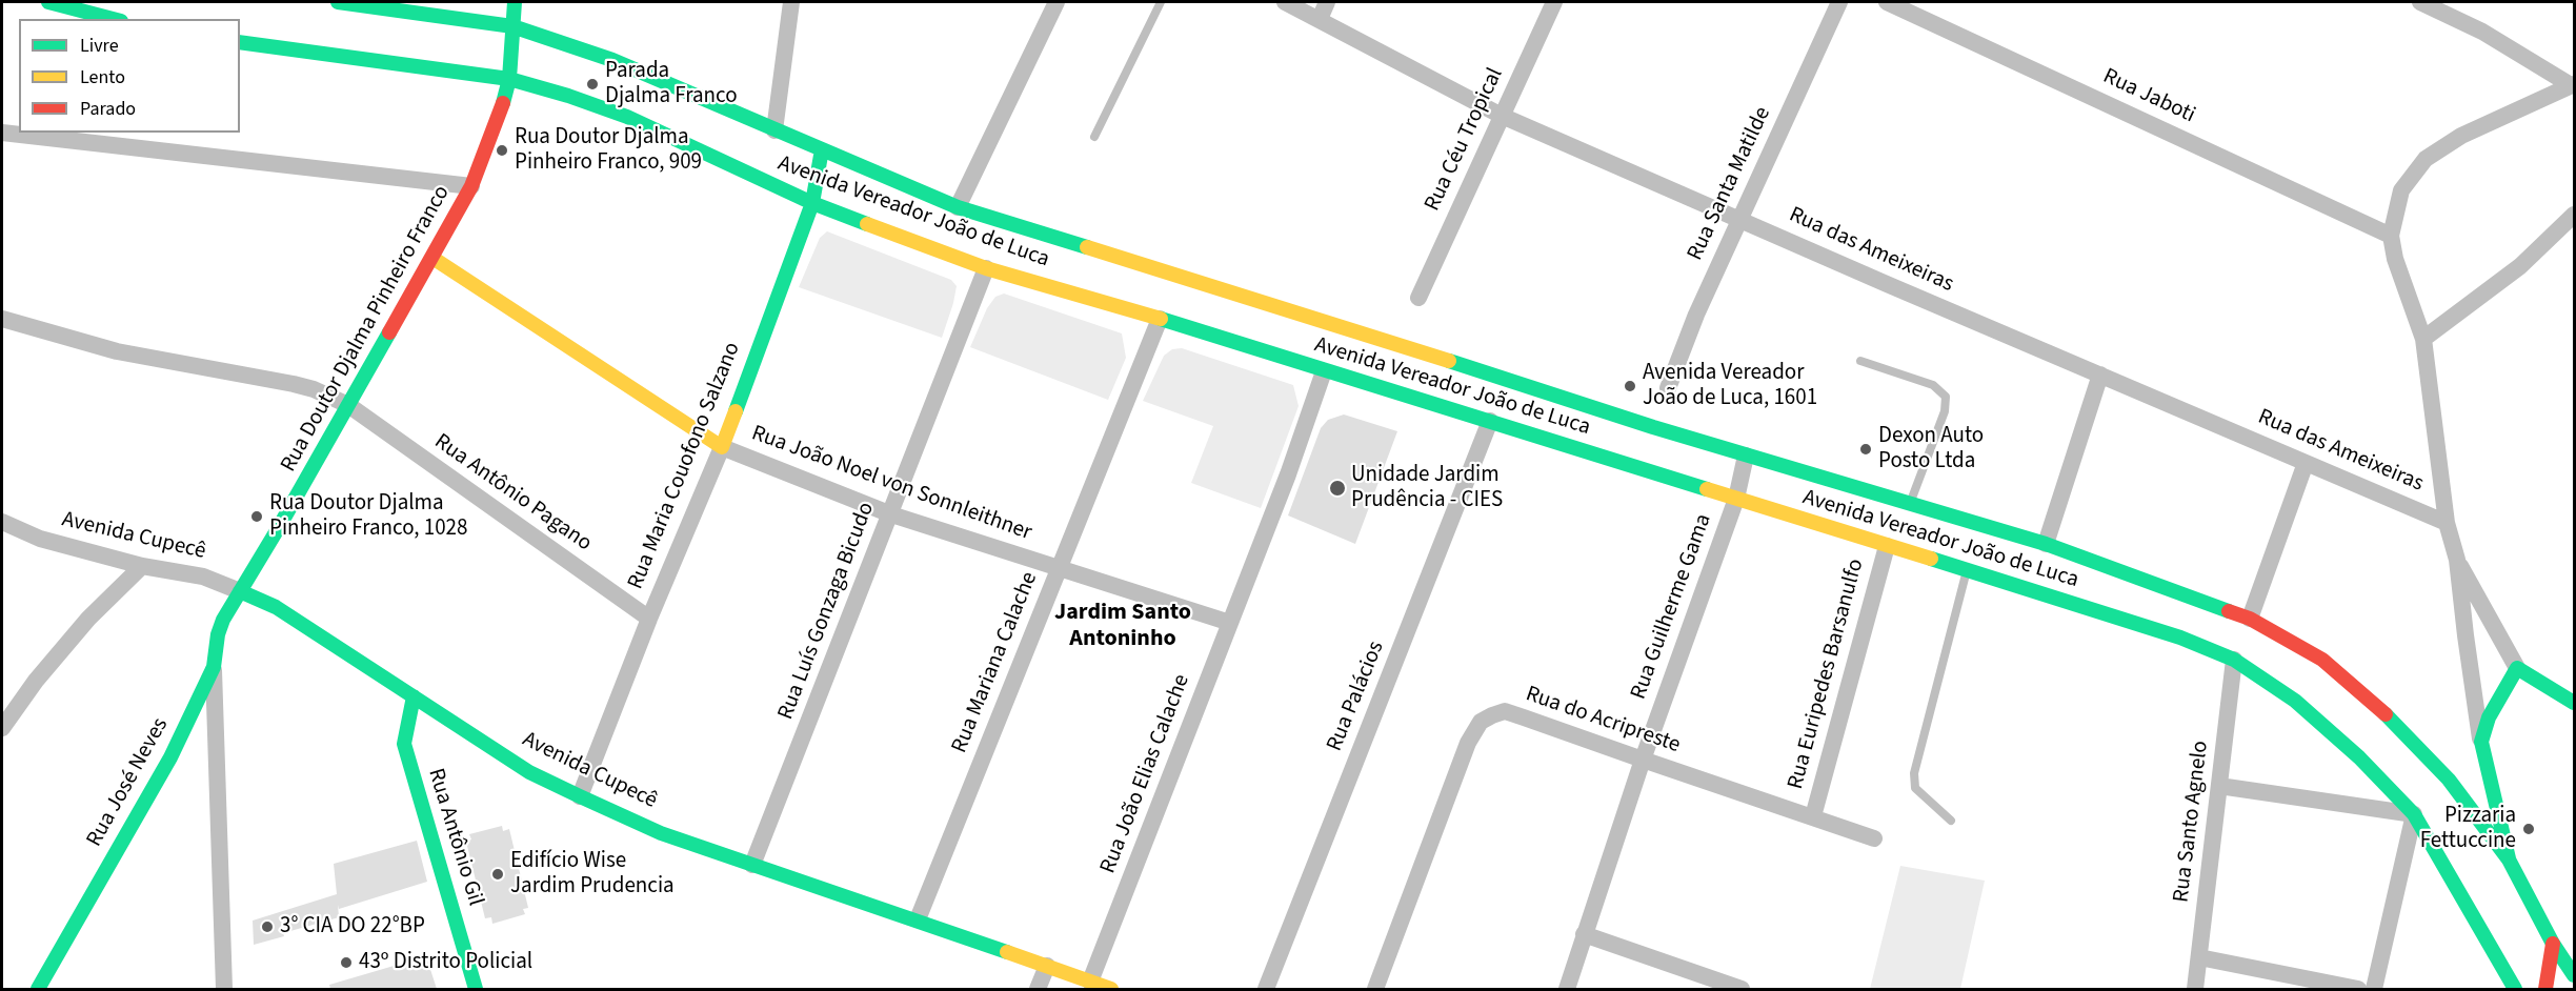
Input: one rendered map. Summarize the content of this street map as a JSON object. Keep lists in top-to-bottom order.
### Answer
{
  "streets": {
    "main road": [
      "Avenida Vereador João de Luca",
      "Rua Doutor Djalma Pinheiro Franco",
      "Rua Maria Couofono Salzano",
      "Rua João Noel von Sonnleithner",
      "Avenida Cupecê",
      "Rua José Neves",
      "Rua Antônio Gil"
    ],
    "street": [
      "Rua Jaboti",
      "Rua Céu Tropical",
      "Rua Santa Matilde",
      "Rua das Ameixeiras",
      "Rua Antônio Pagano",
      "Rua Guilherme Gama",
      "Rua Luís Gonzaga Bicudo",
      "Rua Mariana Calache",
      "Rua Euripedes Barsanulfo",
      "Rua Palácios",
      "Rua do Acripreste",
      "Rua João Elias Calache",
      "Rua Santo Agnelo"
    ]
  },
  "crossings": [
    ["Rua Céu Tropical", "Rua das Ameixeiras"],
    ["Rua Santa Matilde", "Rua das Ameixeiras"],
    ["Avenida Vereador João de Luca", "Rua Doutor Djalma Pinheiro Franco"],
    ["Avenida Vereador João de Luca", "Rua Maria Couofono Salzano"],
    ["Avenida Vereador João de Luca", "Rua Guilherme Gama"],
    ["Avenida Vereador João de Luca", "Rua Luís Gonzaga Bicudo"],
    ["Avenida Vereador João de Luca", "Rua Mariana Calache"],
    ["Avenida Vereador João de Luca", "Rua Euripedes Barsanulfo"],
    ["Avenida Vereador João de Luca", "Rua Palácios"],
    ["Avenida Vereador João de Luca", "Rua João Elias Calache"],
    ["Avenida Vereador João de Luca", "Rua Santo Agnelo"],
    ["Rua Doutor Djalma Pinheiro Franco", "Rua João Noel von Sonnleithner"],
    ["Rua Doutor Djalma Pinheiro Franco", "Rua Antônio Pagano"],
    ["Rua Doutor Djalma Pinheiro Franco", "Avenida Cupecê"],
    ["Rua Doutor Djalma Pinheiro Franco", "Rua José Neves"],
    ["Rua Maria Couofono Salzano", "Rua João Noel von Sonnleithner"],
    ["Rua Maria Couofono Salzano", "Rua Antônio Pagano"],
    ["Rua Maria Couofono Salzano", "Avenida Cupecê"],
    ["Rua João Noel von Sonnleithner", "Rua Luís Gonzaga Bicudo"],
    ["Rua João Noel von Sonnleithner", "Rua Mariana Calache"],
    ["Rua João Noel von Sonnleithner", "Rua João Elias Calache"],
    ["Avenida Cupecê", "Rua Luís Gonzaga Bicudo"],
    ["Avenida Cupecê", "Rua Mariana Calache"],
    ["Avenida Cupecê", "Rua João Elias Calache"],
    ["Avenida Cupecê", "Rua José Neves"],
    ["Avenida Cupecê", "Rua Antônio Gil"],
    ["Rua Guilherme Gama", "Rua do Acripreste"],
    ["Rua Euripedes Barsanulfo", "Rua do Acripreste"]
  ],
  "districts": ["Jardim Santo Antoninho"],
  "places": [
    "Parada Djalma Franco",
    "Rua Doutor Djalma Pinheiro Franco, 909",
    "Avenida Vereador João de Luca, 1601",
    "Dexon Auto Posto Ltda",
    "Unidade Jardim Prudência - CIES",
    "Rua Doutor Djalma Pinheiro Franco, 1028",
    "Pizzaria Fettuccine",
    "Edifício Wise Jardim Prudencia",
    "3° CIA DO 22°BP",
    "43º Distrito Policial"
  ],
  "legend": ["Livre", "Lento", "Parado"]
}
